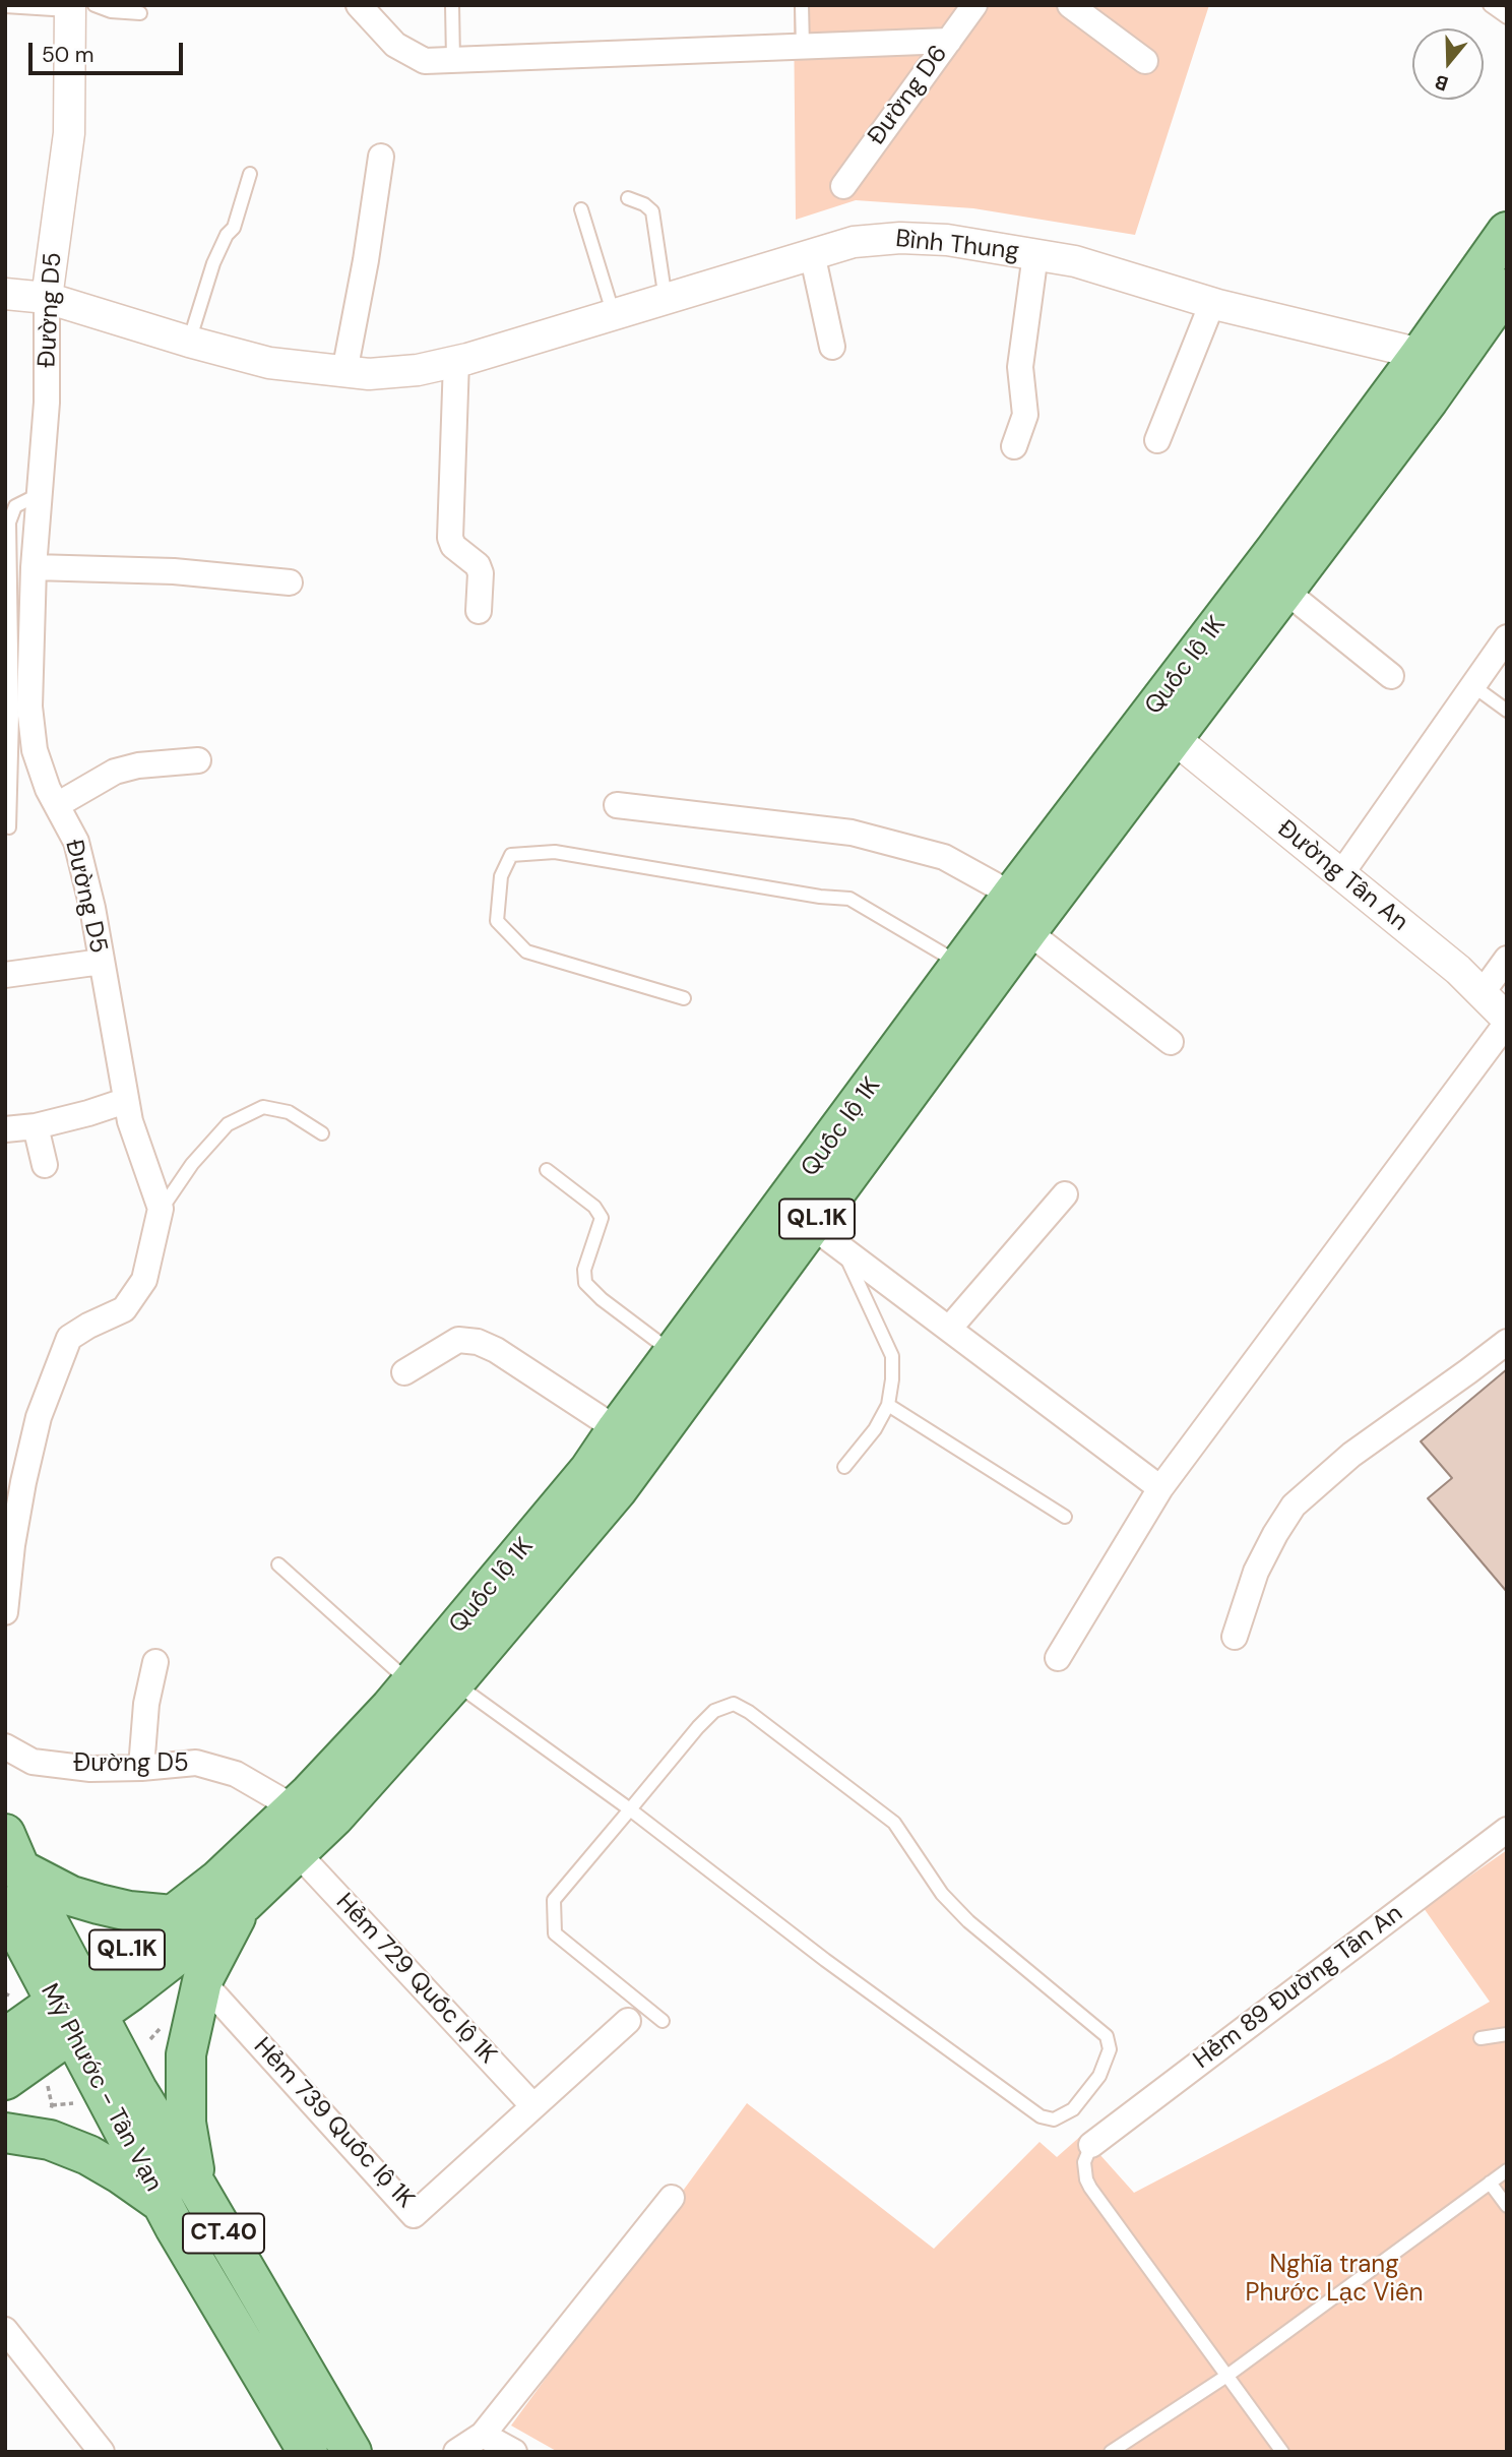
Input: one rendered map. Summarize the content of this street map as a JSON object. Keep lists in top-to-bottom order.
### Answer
{
  "streets": {
    "main road": [
      "Quốc lộ 1K",
      "QL.1K",
      "Mỹ Phước - Tân Vạn",
      "CT.40"
    ],
    "street": [
      "Đường D6",
      "Bình Thung",
      "Đường D5",
      "Đường Tân An",
      "Hẻm 729 Quốc lộ 1K",
      "Hẻm 89 Đường Tân An",
      "Hẻm 739 Quốc lộ 1K"
    ]
  },
  "crossings": [
    ["Bình Thung", "Đường D5"],
    ["Bình Thung", "Quốc lộ 1K"],
    ["Đường D5", "Quốc lộ 1K"],
    ["Quốc lộ 1K", "Đường Tân An"],
    ["Quốc lộ 1K", "Hẻm 729 Quốc lộ 1K"],
    ["Quốc lộ 1K", "Mỹ Phước - Tân Vạn"],
    ["Hẻm 729 Quốc lộ 1K", "Hẻm 739 Quốc lộ 1K"]
  ],
  "parks": ["Nghĩa trang Phước Lạc Viên"],
  "scale_bar": "50 m",
  "north": "bottom"
}
